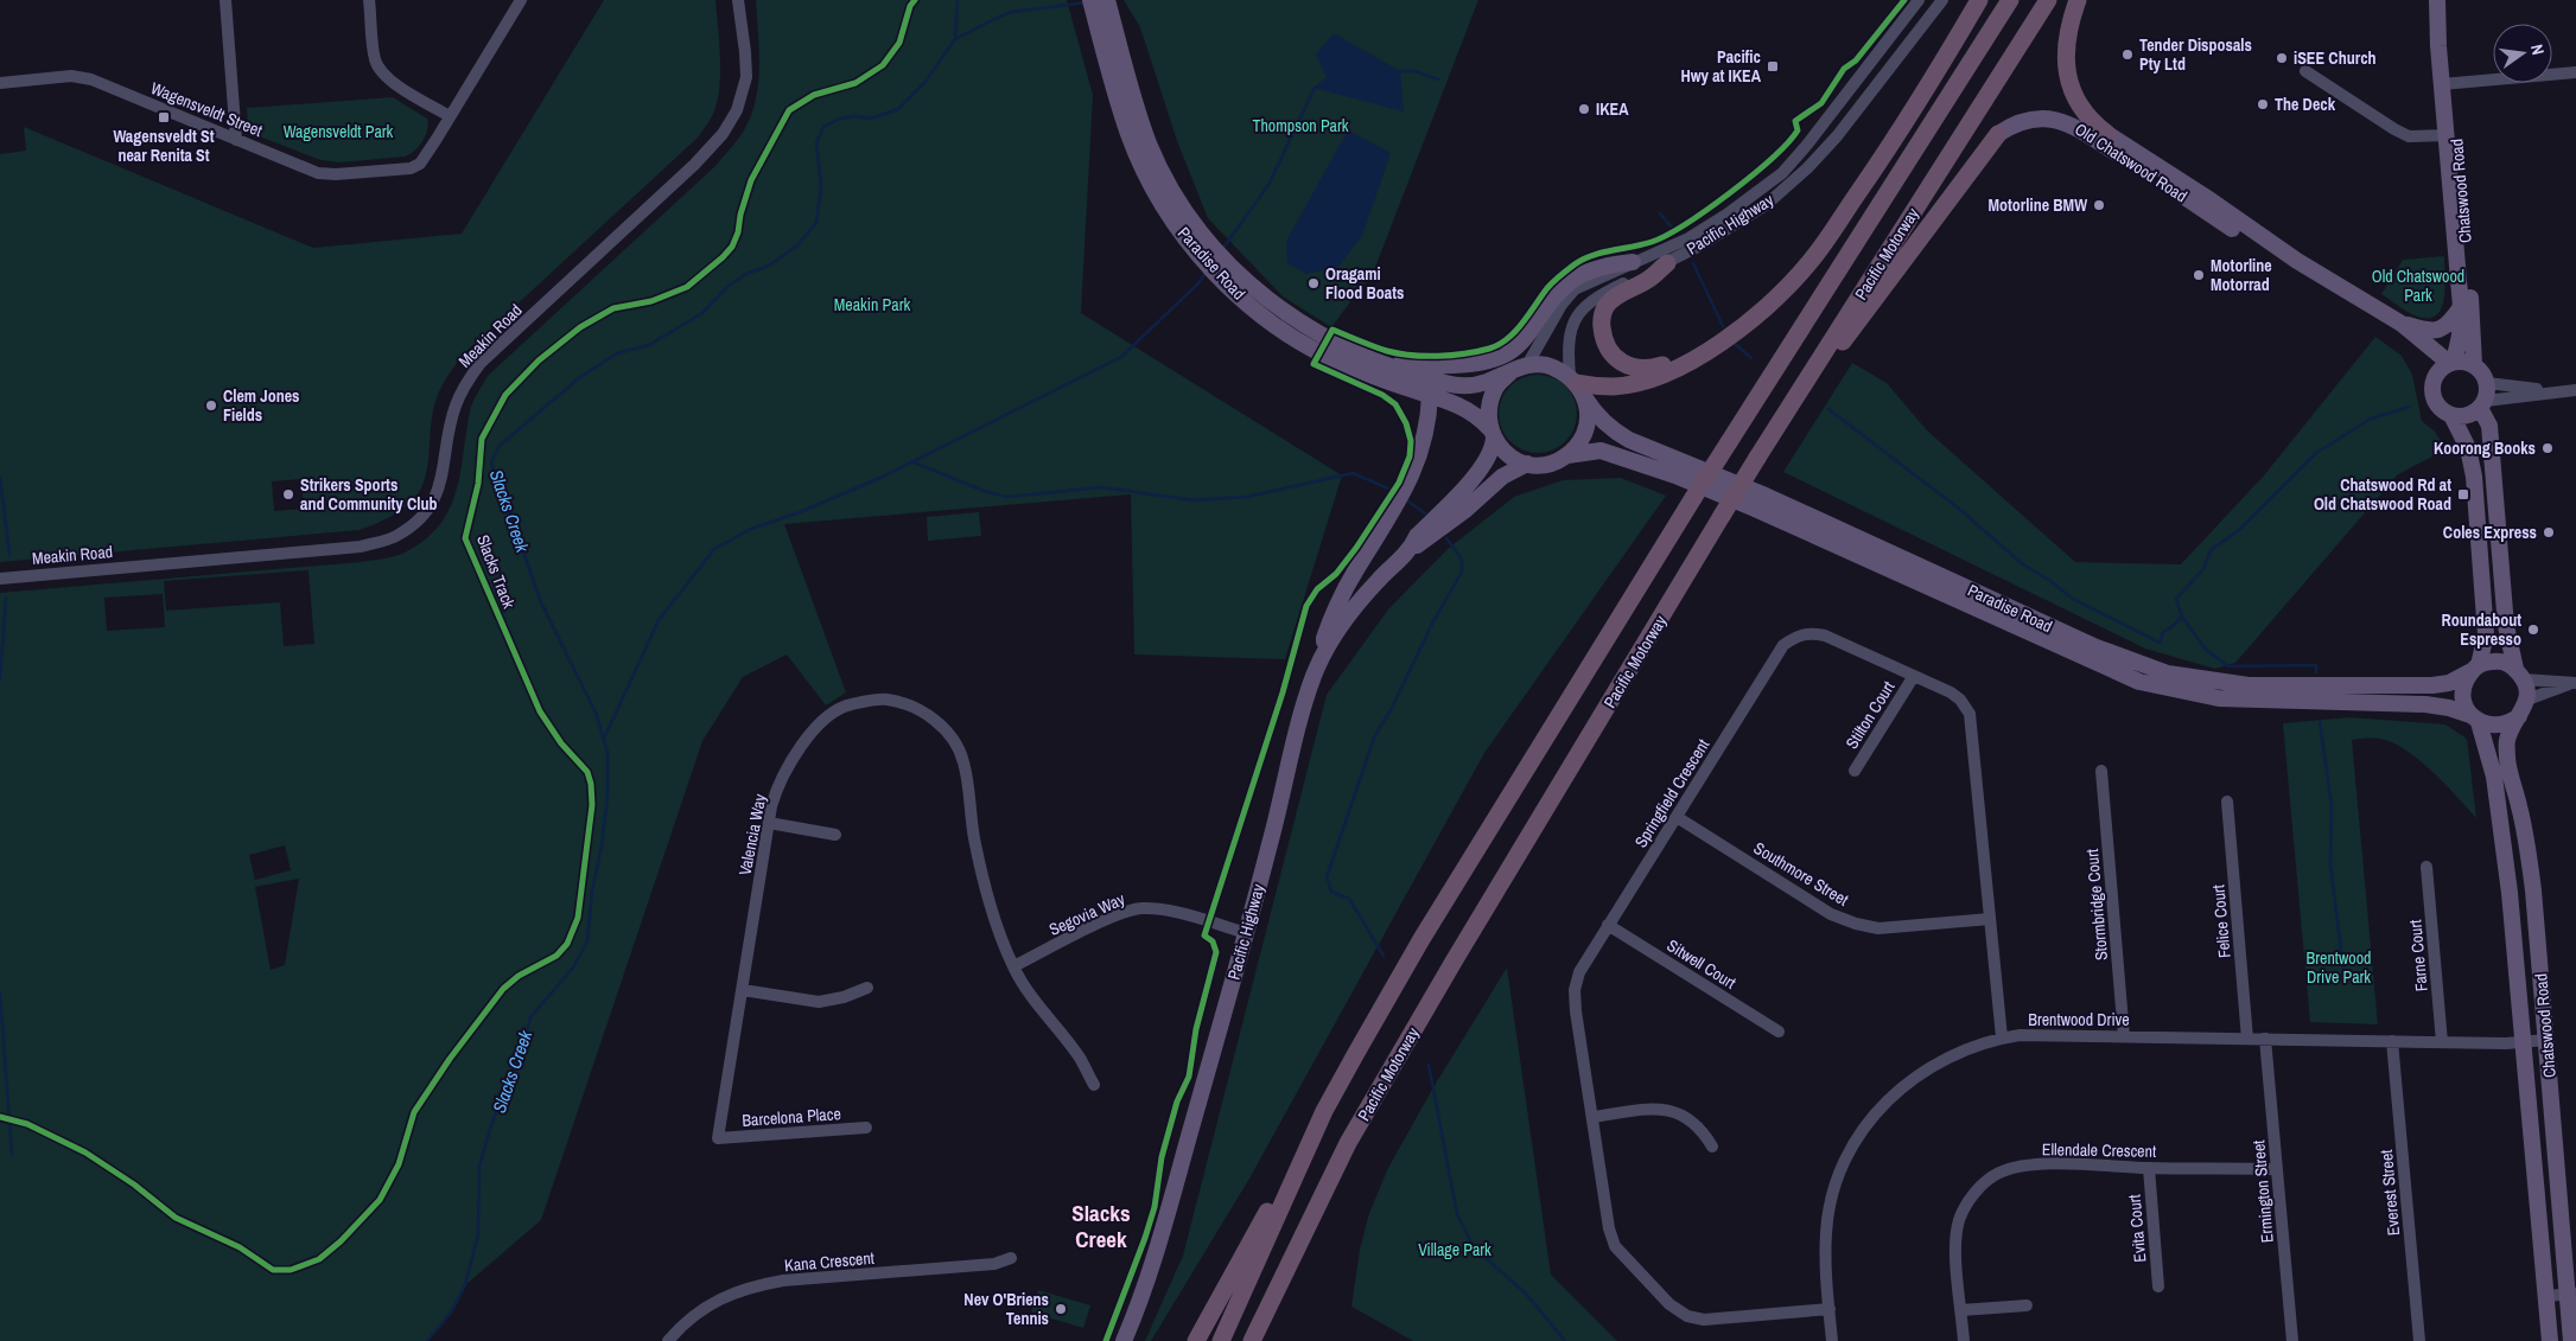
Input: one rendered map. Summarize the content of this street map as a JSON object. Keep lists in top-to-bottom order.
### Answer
{
  "streets": {
    "highway": ["Pacific Motorway"],
    "main road": [
      "Old Chatswood Road",
      "Chatswood Road",
      "Pacific Highway",
      "Paradise Road"
    ],
    "street": [
      "Wagensveldt Street",
      "Meakin Road",
      "Stilton Court",
      "Springfield Crescent",
      "Valencia Way",
      "Southmore Street",
      "Stormbridge Court",
      "Segovia Way",
      "Felice Court",
      "Farne Court",
      "Sitwell Court",
      "Brentwood Drive",
      "Barcelona Place",
      "Ellendale Crescent",
      "Ermington Street",
      "Everest Street",
      "Evita Court",
      "Kana Crescent"
    ],
    "cycle path": ["Slacks Track"]
  },
  "crossings": [
    ["Old Chatswood Road", "Chatswood Road"],
    ["Chatswood Road", "Paradise Road"],
    ["Chatswood Road", "Brentwood Drive"],
    ["Pacific Highway", "Paradise Road"],
    ["Pacific Highway", "Segovia Way"],
    ["Stilton Court", "Springfield Crescent"],
    ["Springfield Crescent", "Southmore Street"],
    ["Springfield Crescent", "Sitwell Court"],
    ["Springfield Crescent", "Brentwood Drive"],
    ["Valencia Way", "Segovia Way"],
    ["Valencia Way", "Barcelona Place"],
    ["Stormbridge Court", "Brentwood Drive"],
    ["Felice Court", "Brentwood Drive"],
    ["Farne Court", "Brentwood Drive"],
    ["Brentwood Drive", "Ermington Street"],
    ["Brentwood Drive", "Everest Street"],
    ["Ellendale Crescent", "Ermington Street"],
    ["Ellendale Crescent", "Evita Court"]
  ],
  "districts": ["Slacks Creek"],
  "water": ["Slacks Creek"],
  "parks": [
    "Thompson Park",
    "Wagensveldt Park",
    "Old Chatswood Park",
    "Meakin Park",
    "Brentwood Drive Park",
    "Village Park"
  ],
  "places": {
    "other": [
      "Tender Disposals Pty Ltd",
      "iSEE Church",
      "The Deck",
      "IKEA",
      "Motorline BMW",
      "Motorline Motorrad",
      "Oragami Flood Boats",
      "Clem Jones Fields",
      "Koorong Books",
      "Strikers Sports and Community Club",
      "Coles Express",
      "Roundabout Espresso",
      "Nev O'Briens Tennis"
    ],
    "transit": ["Pacific Hwy at IKEA", "Wagensveldt St near Renita St", "Chatswood Rd at Old Chatswood Road"]
  },
  "north": "right"
}
